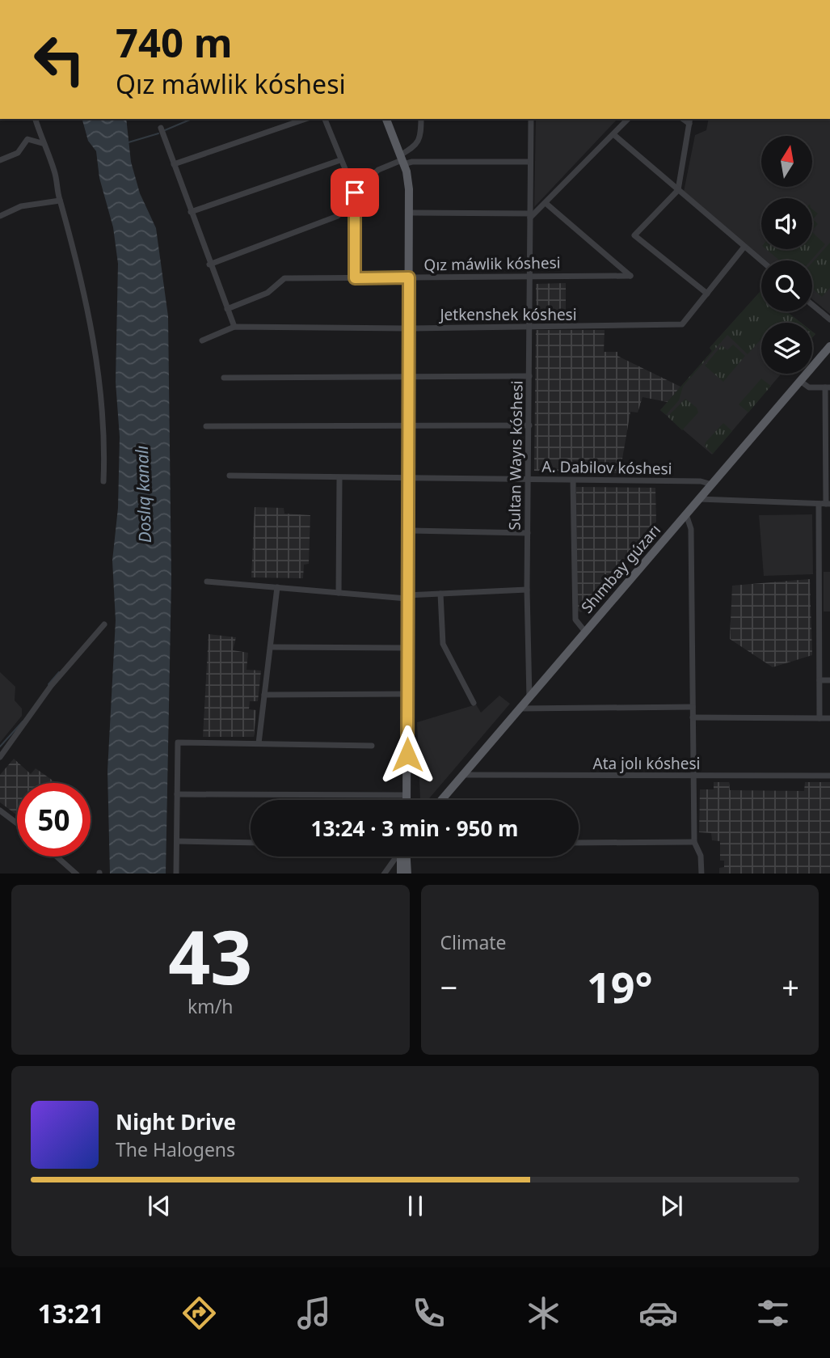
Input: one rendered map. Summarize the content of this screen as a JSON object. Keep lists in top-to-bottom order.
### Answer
{
  "streets": {
    "main road": ["Shımbay gúzarı"],
    "street": [
      "Qız máwlik kóshesi",
      "Jetkenshek kóshesi",
      "Sultan Wayıs kóshesi",
      "A. Dabilov kóshesi",
      "Ata jolı kóshesi"
    ]
  },
  "crossings": [
    ["Qız máwlik kóshesi", "Sultan Wayıs kóshesi"],
    ["Jetkenshek kóshesi", "Sultan Wayıs kóshesi"],
    ["Sultan Wayıs kóshesi", "A. Dabilov kóshesi"],
    ["Sultan Wayıs kóshesi", "Shımbay gúzarı"],
    ["A. Dabilov kóshesi", "Shımbay gúzarı"],
    ["Shımbay gúzarı", "Ata jolı kóshesi"]
  ],
  "water": ["Doslıq kanalı"],
  "north": "top",
  "page": {
    "turn": ["740 m", "Qız máwlik kóshesi"],
    "limit": "50",
    "trip": "13:24 · 3 min · 950 m",
    "tile": [
      ["43", "km/h"],
      "Climate"
    ],
    "heat": ["−", "19°", "+"],
    "song": ["Night Drive", "The Halogens"],
    "tabs": "13:21"
  }
}
